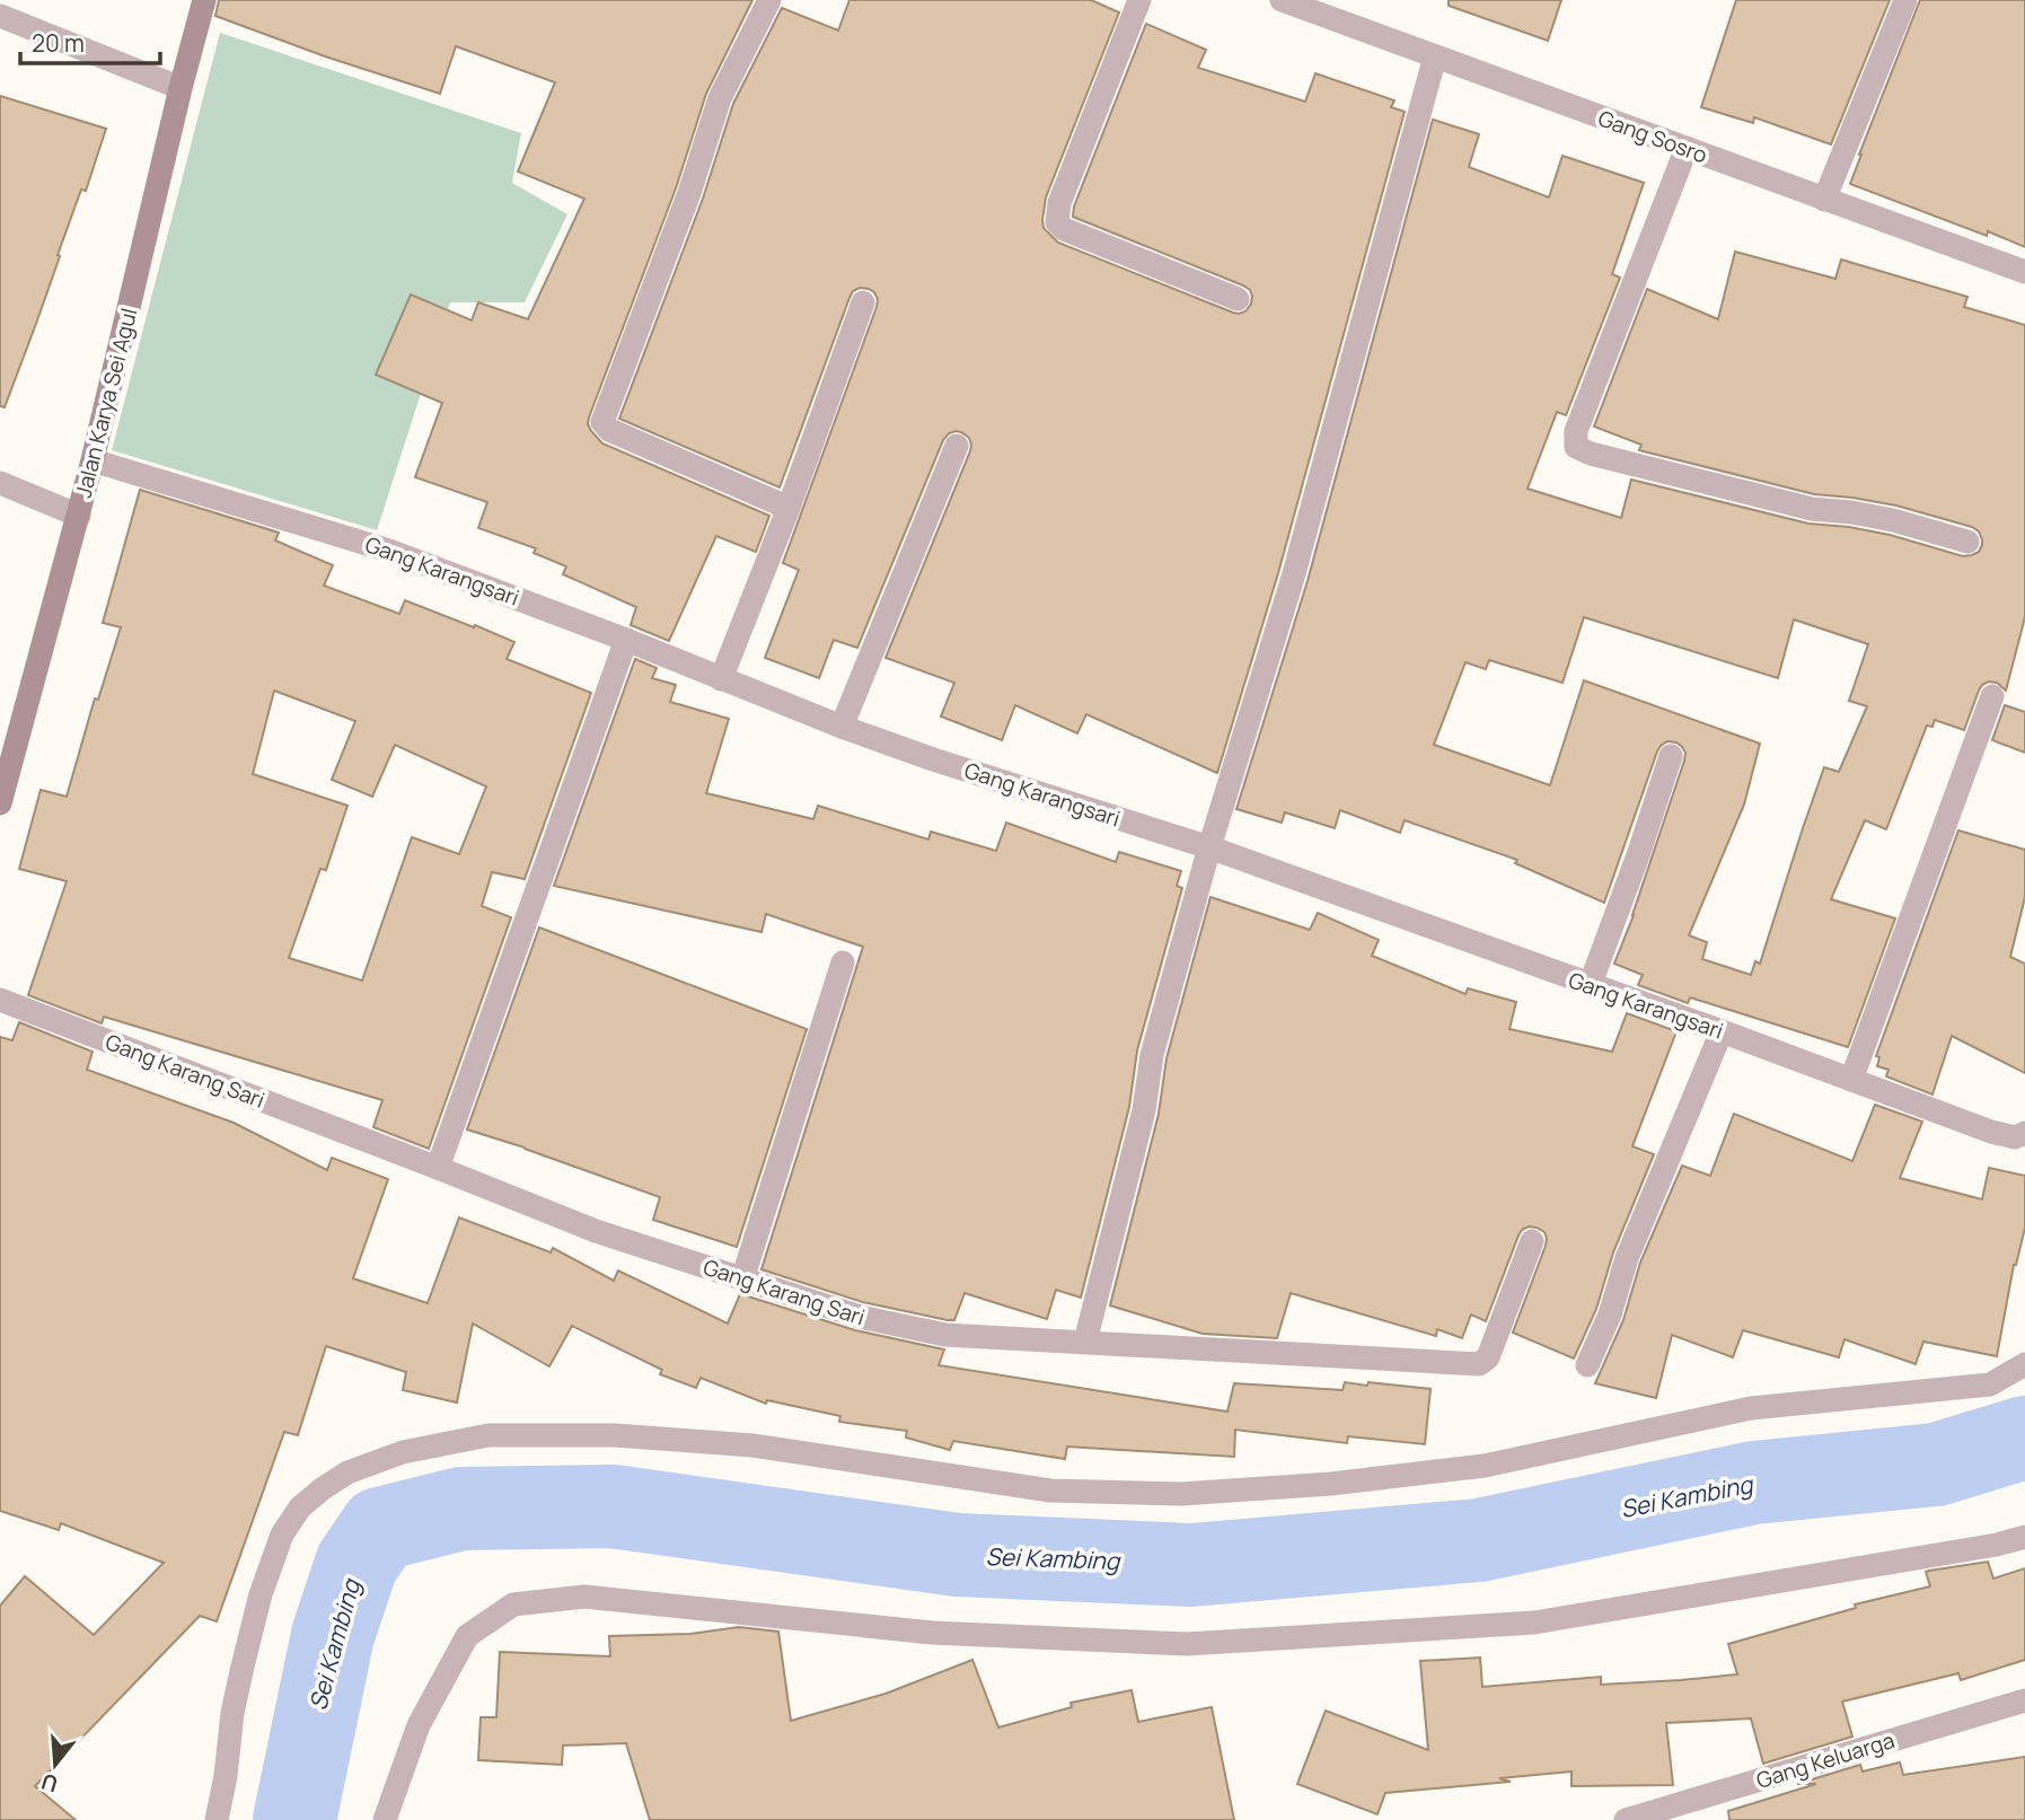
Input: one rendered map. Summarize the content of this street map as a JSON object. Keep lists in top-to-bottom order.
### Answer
{
  "streets": {
    "main road": ["Jalan Karya Sei Agul"],
    "street": [
      "Gang Sosro",
      "Gang Karangsari",
      "Gang Karang Sari",
      "Gang Keluarga"
    ]
  },
  "crossings": [
    ["Jalan Karya Sei Agul", "Gang Karangsari"]
  ],
  "water": ["Sei Kambing"],
  "scale_bar": "20 m",
  "north": "bottom"
}
